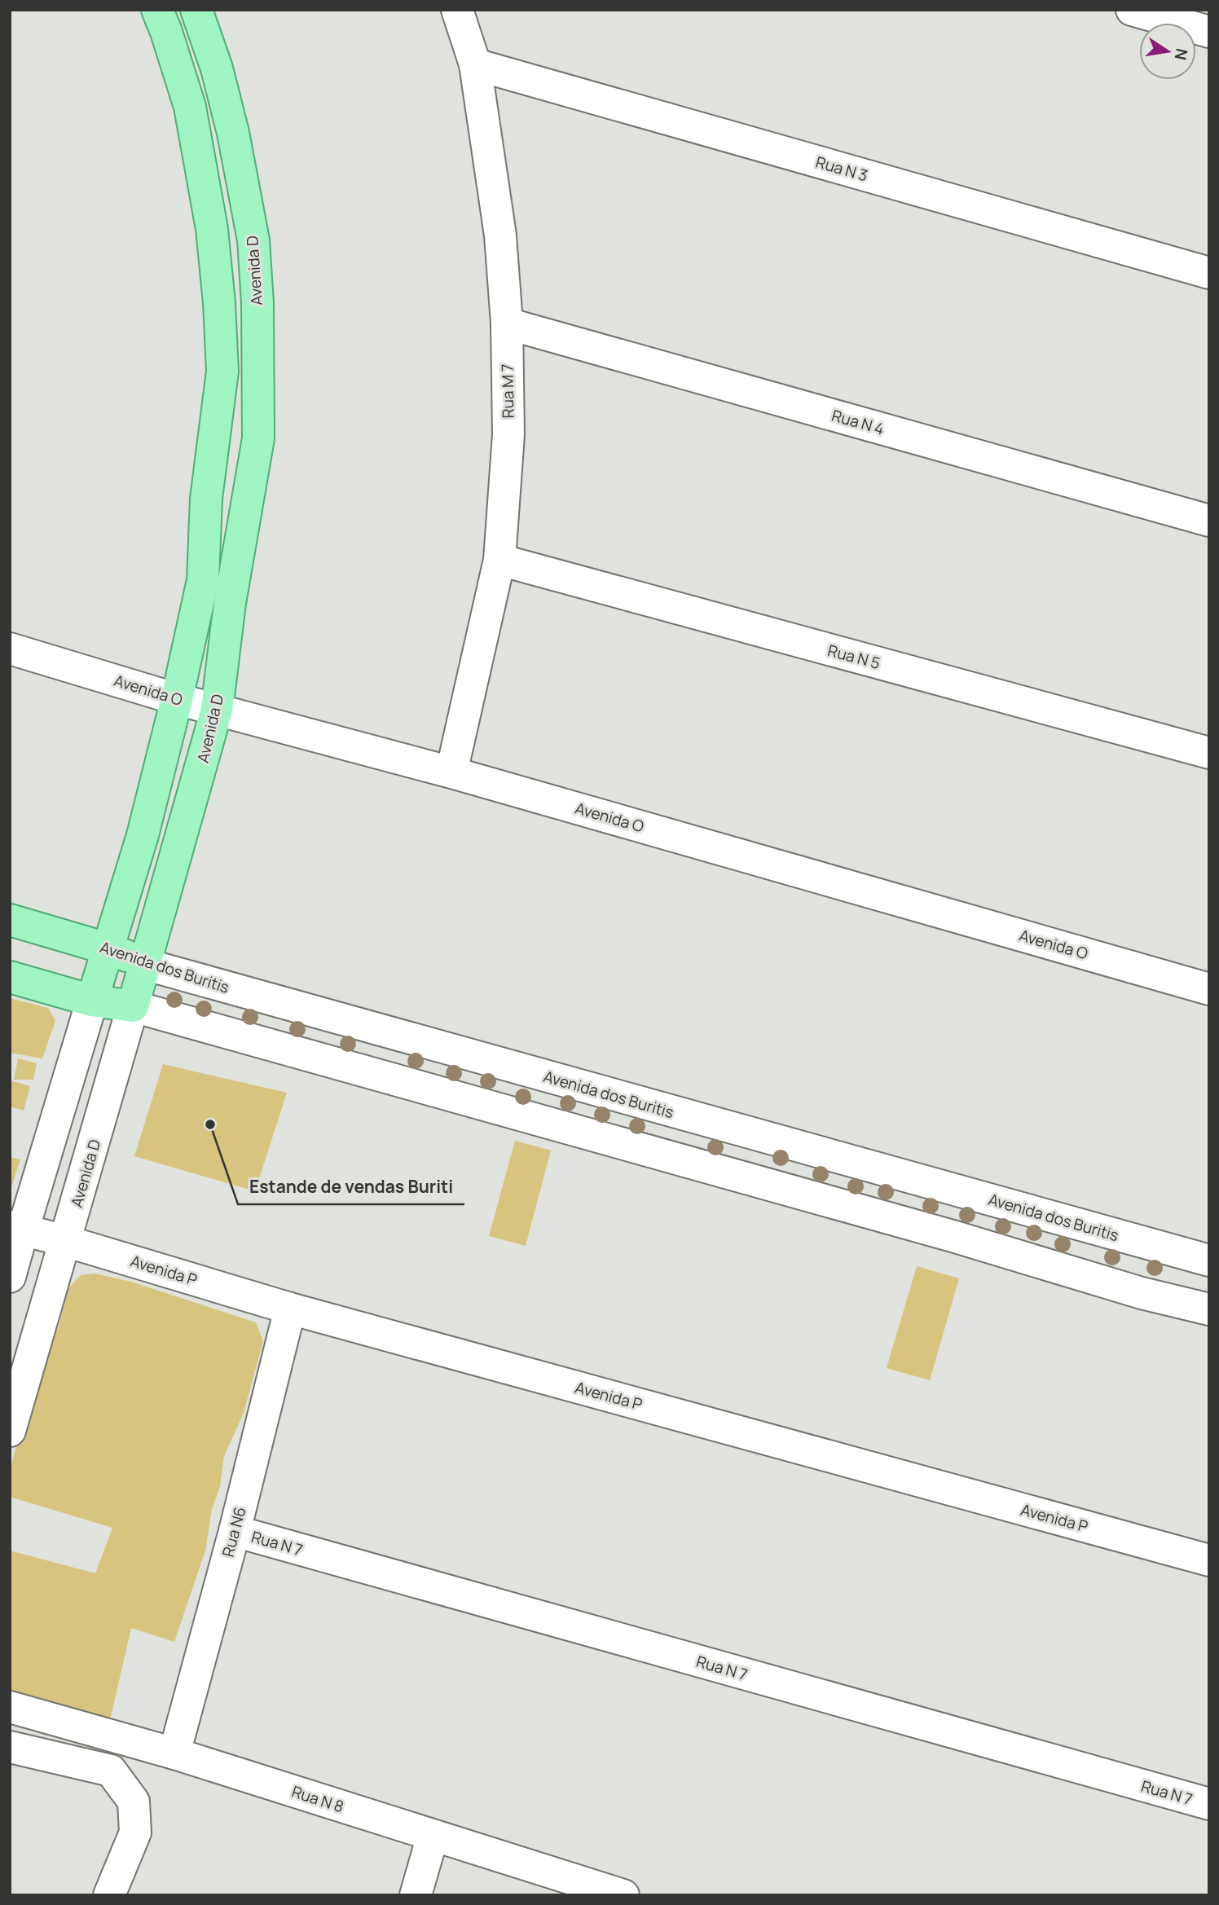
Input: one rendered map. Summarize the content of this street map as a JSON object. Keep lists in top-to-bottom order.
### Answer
{
  "streets": {
    "main road": ["Avenida D", "Avenida dos Buritis"],
    "street": [
      "Rua N 3",
      "Rua M 7",
      "Rua N 4",
      "Rua N 5",
      "Avenida O",
      "Avenida P",
      "Rua N6",
      "Rua N 7",
      "Rua N 8"
    ]
  },
  "crossings": [
    ["Rua N 3", "Rua M 7"],
    ["Avenida D", "Avenida O"],
    ["Avenida D", "Avenida dos Buritis"],
    ["Avenida D", "Avenida P"],
    ["Rua M 7", "Rua N 4"],
    ["Rua M 7", "Rua N 5"],
    ["Rua M 7", "Avenida O"],
    ["Avenida P", "Rua N6"],
    ["Rua N6", "Rua N 7"],
    ["Rua N6", "Rua N 8"]
  ],
  "places": ["Estande de vendas Buriti"],
  "north": "right"
}
